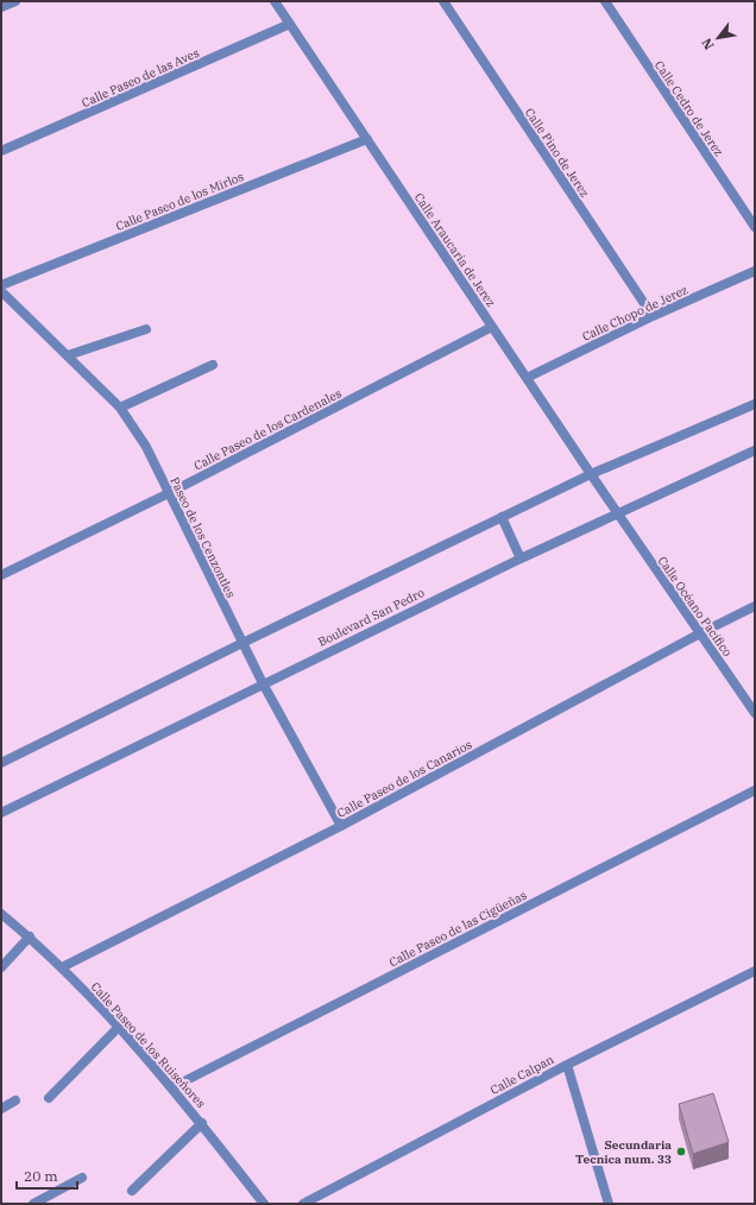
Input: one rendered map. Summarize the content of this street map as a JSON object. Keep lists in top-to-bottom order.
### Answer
{
  "streets": {
    "street": [
      "Calle Paseo de las Aves",
      "Calle Cedro de Jerez",
      "Calle Pino de Jerez",
      "Calle Paseo de los Mirlos",
      "Calle Araucaria de Jerez",
      "Calle Chopo de Jerez",
      "Calle Paseo de los Cardenales",
      "Paseo de los Cenzontles",
      "Calle Océano Pacífico",
      "Boulevard San Pedro",
      "Calle Paseo de los Canarios",
      "Calle Paseo de las Cigüeñas",
      "Calle Paseo de los Ruiseñores",
      "Calle Calpan"
    ]
  },
  "crossings": [
    ["Calle Paseo de las Aves", "Calle Araucaria de Jerez"],
    ["Calle Pino de Jerez", "Calle Chopo de Jerez"],
    ["Calle Paseo de los Mirlos", "Calle Araucaria de Jerez"],
    ["Calle Araucaria de Jerez", "Calle Chopo de Jerez"],
    ["Calle Araucaria de Jerez", "Calle Paseo de los Cardenales"],
    ["Calle Araucaria de Jerez", "Calle Océano Pacífico"],
    ["Calle Araucaria de Jerez", "Boulevard San Pedro"],
    ["Calle Paseo de los Cardenales", "Paseo de los Cenzontles"],
    ["Paseo de los Cenzontles", "Boulevard San Pedro"],
    ["Paseo de los Cenzontles", "Calle Paseo de los Canarios"],
    ["Calle Océano Pacífico", "Boulevard San Pedro"],
    ["Calle Océano Pacífico", "Calle Paseo de los Canarios"],
    ["Calle Paseo de los Canarios", "Calle Paseo de los Ruiseñores"],
    ["Calle Paseo de las Cigüeñas", "Calle Paseo de los Ruiseñores"]
  ],
  "places": ["Secundaria Tecnica num. 33"],
  "scale_bar": "20 m",
  "north": "bottom left"
}
